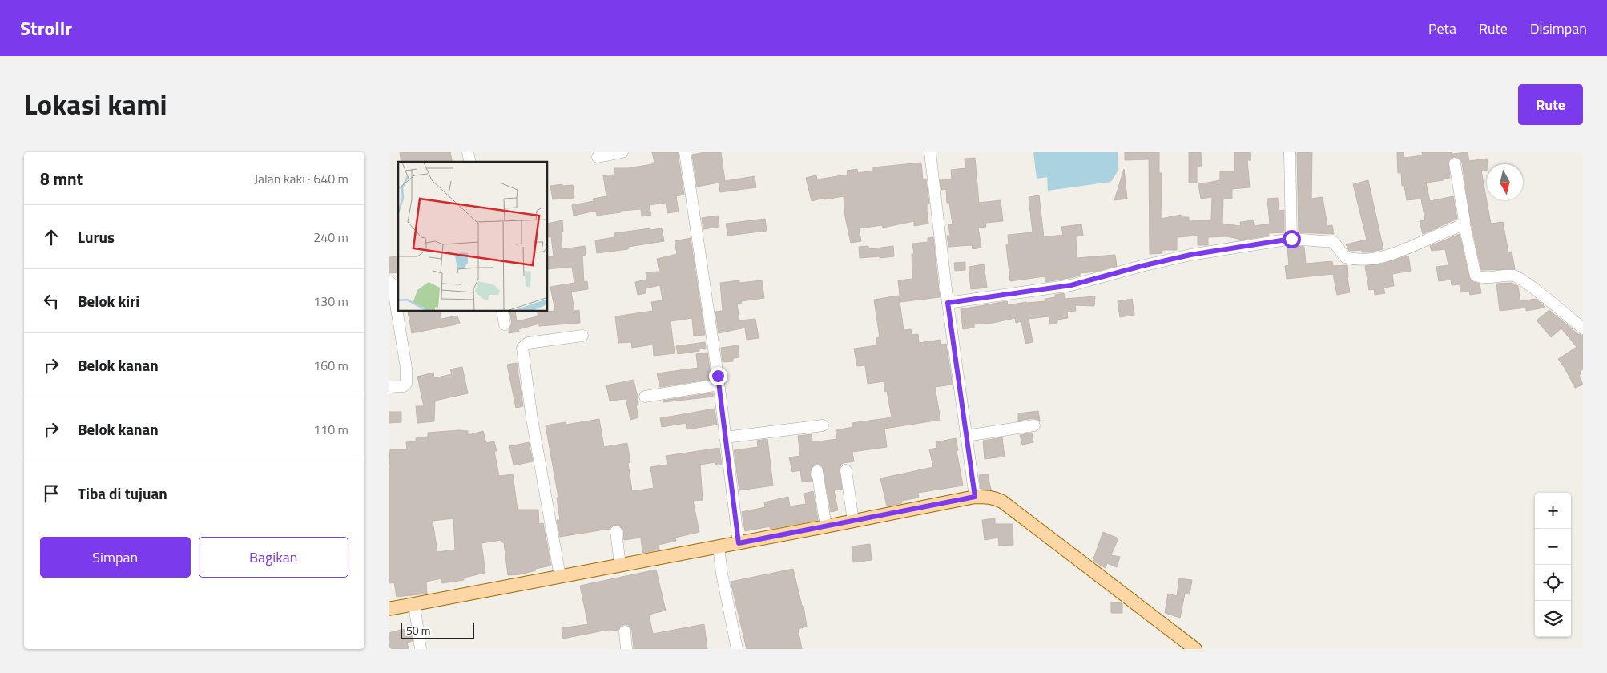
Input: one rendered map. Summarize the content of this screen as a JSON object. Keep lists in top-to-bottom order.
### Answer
{
  "scale_bar": "50 m",
  "north": "bottom",
  "page": {
    "header": "Strollr",
    "nav": ["Peta", "Rute", "Disimpan"],
    "title": "Lokasi kami",
    "buttons": [
      "Rute",
      ["Simpan", "Bagikan"]
    ],
    "heading": ["8 mnt", "Jalan kaki · 640 m"],
    "list": [
      ["Lurus", "240 m"],
      ["Belok kiri", "130 m"],
      ["Belok kanan", "160 m"],
      ["Belok kanan", "110 m"],
      "Tiba di tujuan"
    ],
    "map_buttons": ["+", "−"],
    "scale": "50 m"
  }
}
